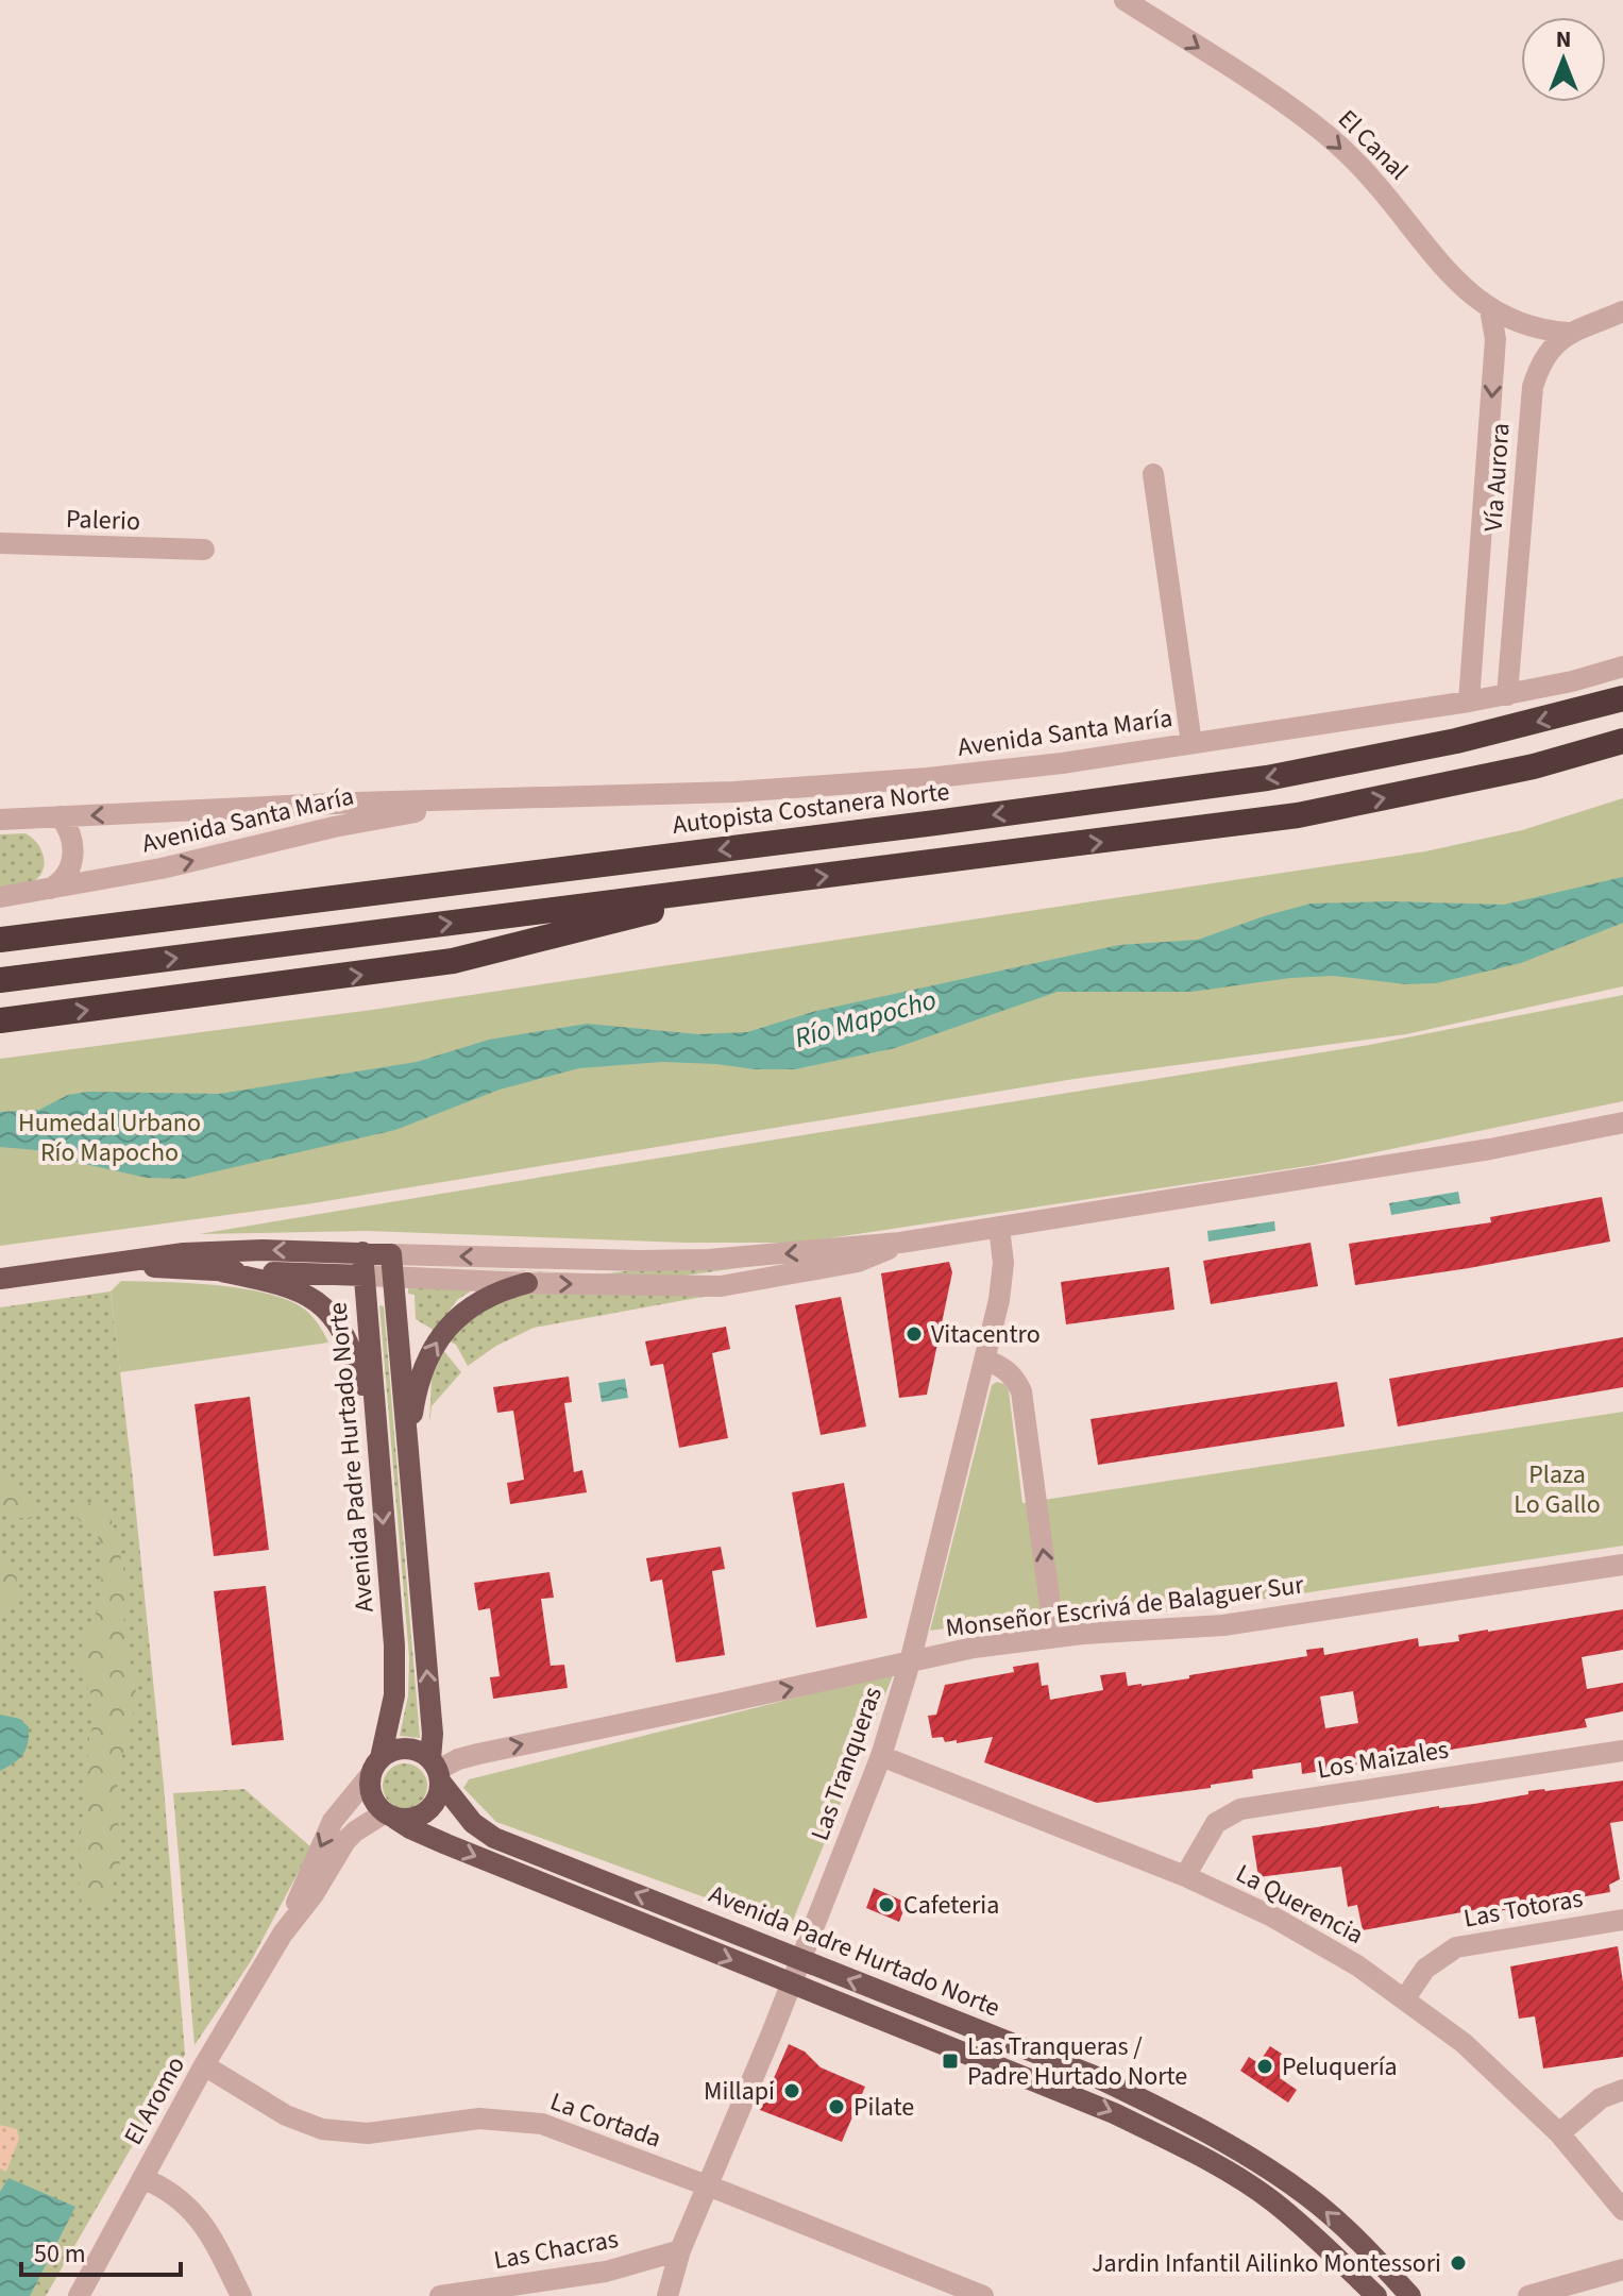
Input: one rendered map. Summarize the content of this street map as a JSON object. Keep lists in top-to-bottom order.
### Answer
{
  "streets": {
    "highway": ["Autopista Costanera Norte"],
    "main road": ["Avenida Padre Hurtado Norte"],
    "street": [
      "El Canal",
      "Vía Aurora",
      "Palerio",
      "Avenida Santa María",
      "Monseñor Escrivá de Balaguer Sur",
      "Los Maizales",
      "Las Tranqueras",
      "La Querencia",
      "Las Totoras",
      "El Aromo",
      "La Cortada",
      "Las Chacras"
    ]
  },
  "crossings": [
    ["El Canal", "Vía Aurora"],
    ["Vía Aurora", "Avenida Santa María"],
    ["Avenida Padre Hurtado Norte", "Monseñor Escrivá de Balaguer Sur"],
    ["Avenida Padre Hurtado Norte", "Las Tranqueras"],
    ["Avenida Padre Hurtado Norte", "El Aromo"],
    ["Monseñor Escrivá de Balaguer Sur", "Las Tranqueras"],
    ["Monseñor Escrivá de Balaguer Sur", "El Aromo"],
    ["Los Maizales", "La Querencia"],
    ["Las Tranqueras", "La Querencia"],
    ["Las Tranqueras", "La Cortada"],
    ["Las Tranqueras", "Las Chacras"],
    ["La Querencia", "Las Totoras"],
    ["El Aromo", "La Cortada"]
  ],
  "one_way": ["El Canal", "Monseñor Escrivá de Balaguer Sur"],
  "water": ["Río Mapocho"],
  "parks": ["Humedal Urbano Río Mapocho", "Plaza Lo Gallo"],
  "places": {
    "other": [
      "Vitacentro",
      "Cafeteria",
      "Peluquería",
      "Millapi",
      "Pilate",
      "Jardin Infantil Ailinko Montessori"
    ],
    "transit": ["Las Tranqueras / Padre Hurtado Norte"]
  },
  "scale_bar": "50 m",
  "north": "top"
}
